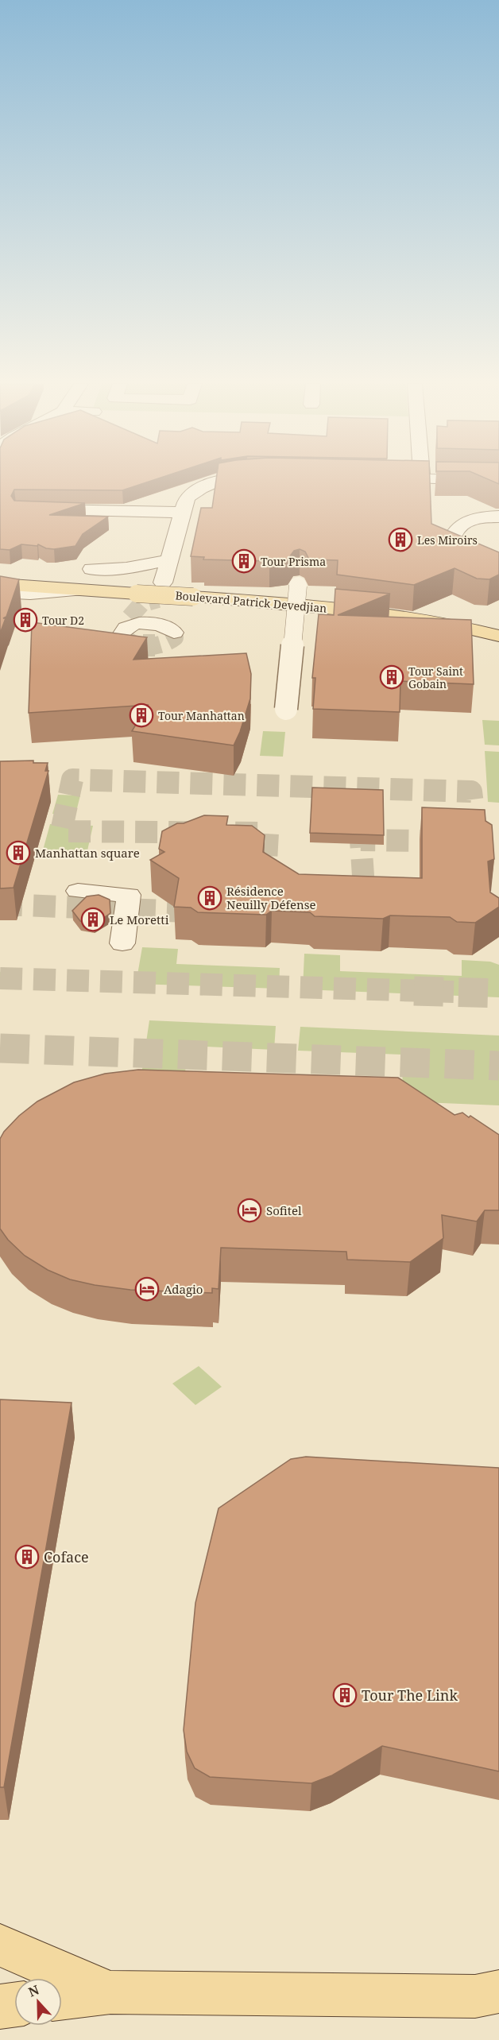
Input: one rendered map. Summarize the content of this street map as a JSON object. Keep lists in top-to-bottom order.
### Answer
{
  "streets": {
    "main road": ["Boulevard Patrick Devedjian"]
  },
  "places": {
    "building": [
      "Les Miroirs",
      "Tour Prisma",
      "Tour D2",
      "Tour Saint Gobain",
      "Tour Manhattan",
      "Manhattan square",
      "Résidence Neuilly Défense",
      "Le Moretti",
      "Coface",
      "Tour The Link"
    ],
    "hotel": ["Sofitel", "Adagio"]
  },
  "north": "top"
}
